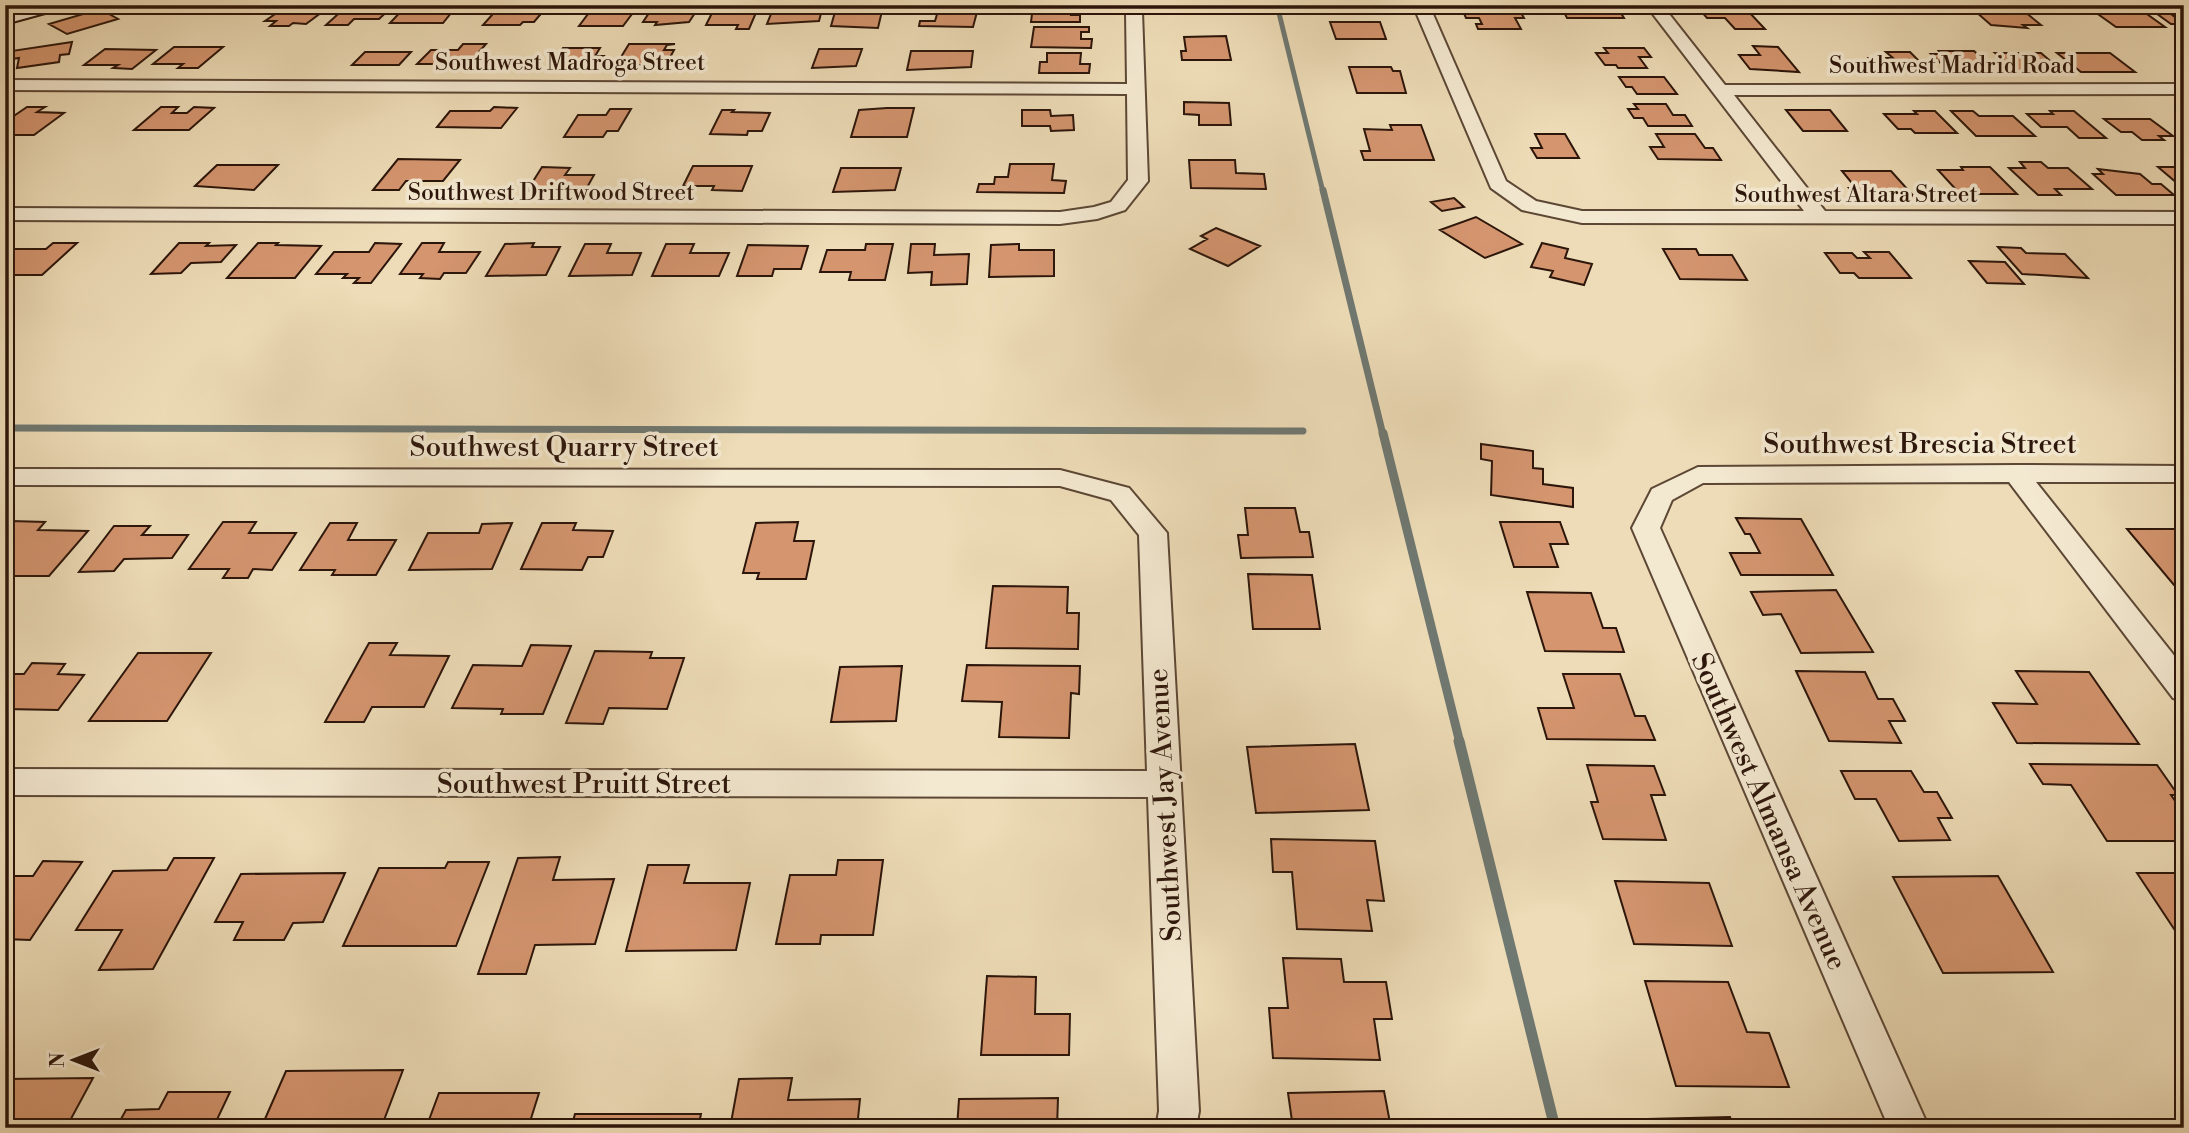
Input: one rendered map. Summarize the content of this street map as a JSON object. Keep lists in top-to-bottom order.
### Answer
{
  "streets": {
    "street": [
      "Southwest Madroga Street",
      "Southwest Madrid Road",
      "Southwest Driftwood Street",
      "Southwest Altara Street",
      "Southwest Brescia Street",
      "Southwest Quarry Street",
      "Southwest Pruitt Street",
      "Southwest Jay Avenue",
      "Southwest Almansa Avenue"
    ]
  },
  "crossings": [
    ["Southwest Madroga Street", "Southwest Driftwood Street"],
    ["Southwest Brescia Street", "Southwest Almansa Avenue"],
    ["Southwest Quarry Street", "Southwest Jay Avenue"],
    ["Southwest Pruitt Street", "Southwest Jay Avenue"]
  ],
  "north": "left"
}
